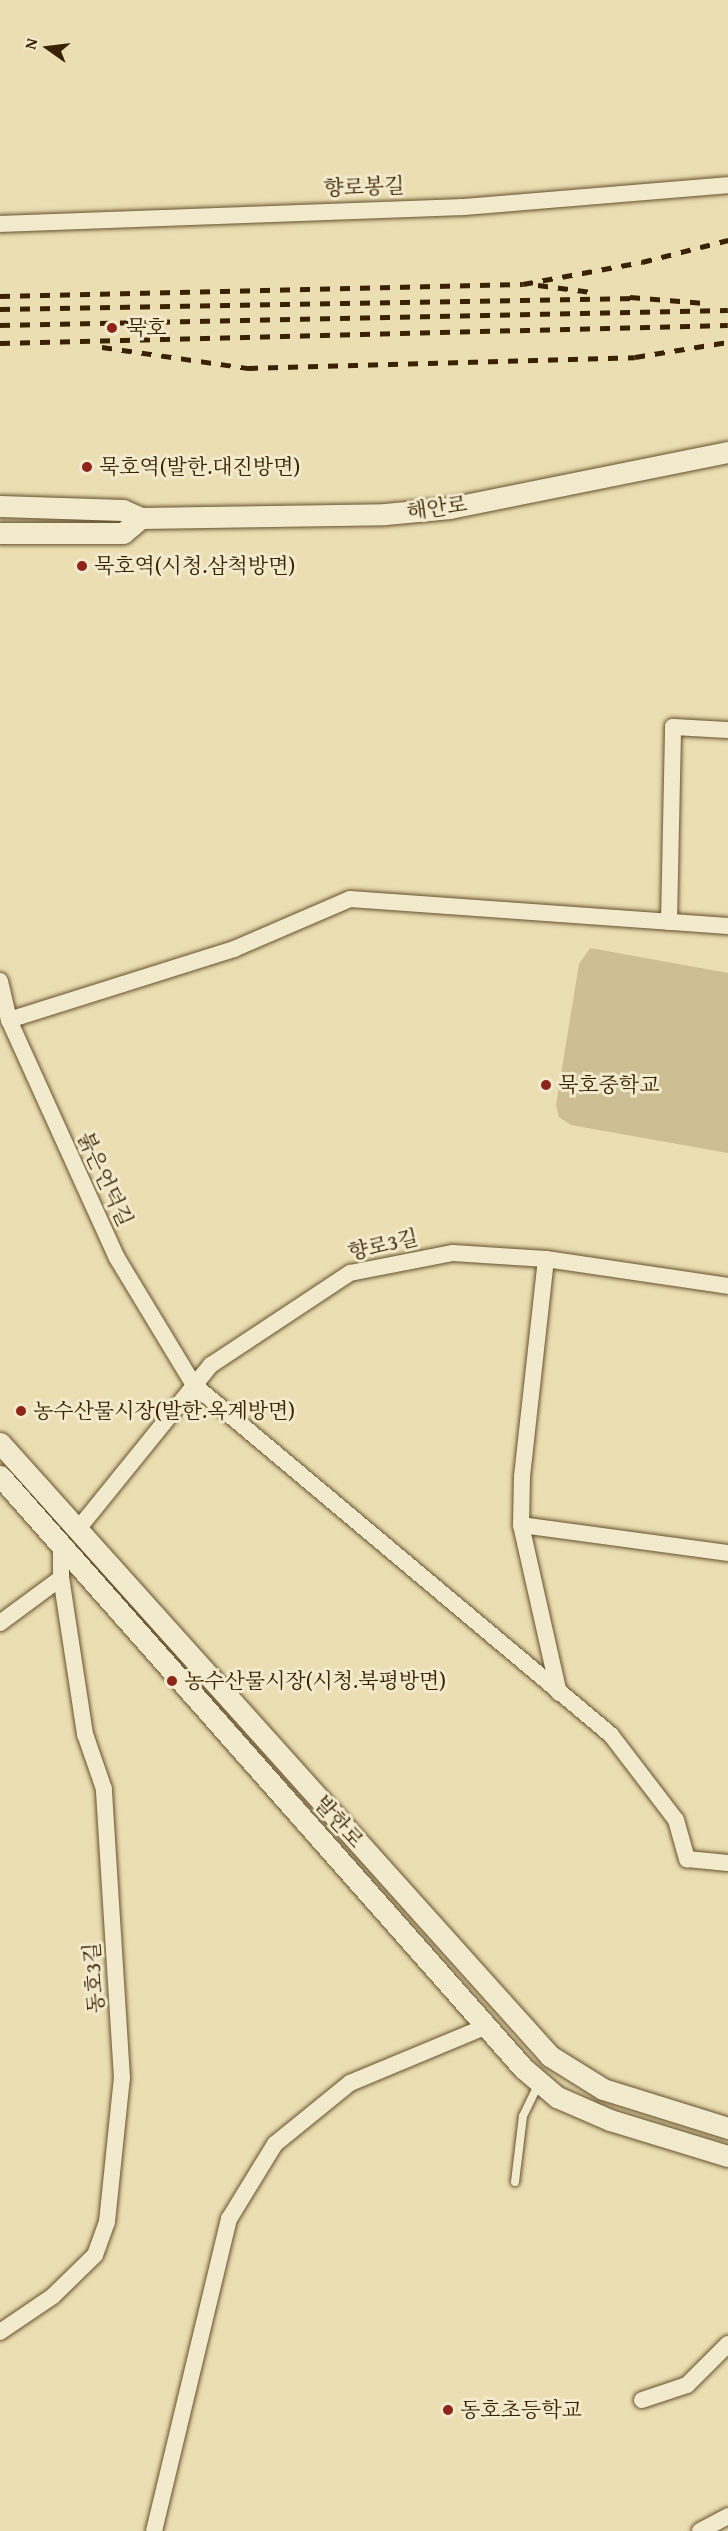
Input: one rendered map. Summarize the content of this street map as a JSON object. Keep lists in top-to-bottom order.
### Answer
{
  "streets": {
    "street": [
      "향로봉길",
      "해안로",
      "붉은언덕길",
      "향로3길",
      "발한로",
      "동호3길"
    ]
  },
  "crossings": [
    ["붉은언덕길", "향로3길"],
    ["향로3길", "발한로"],
    ["발한로", "동호3길"]
  ],
  "places": [
    "묵호",
    "묵호역(발한.대진방면)",
    "묵호역(시청.삼척방면)",
    "묵호중학교",
    "농수산물시장(발한.옥계방면)",
    "농수산물시장(시청.북평방면)",
    "동호초등학교"
  ],
  "north": "left"
}
